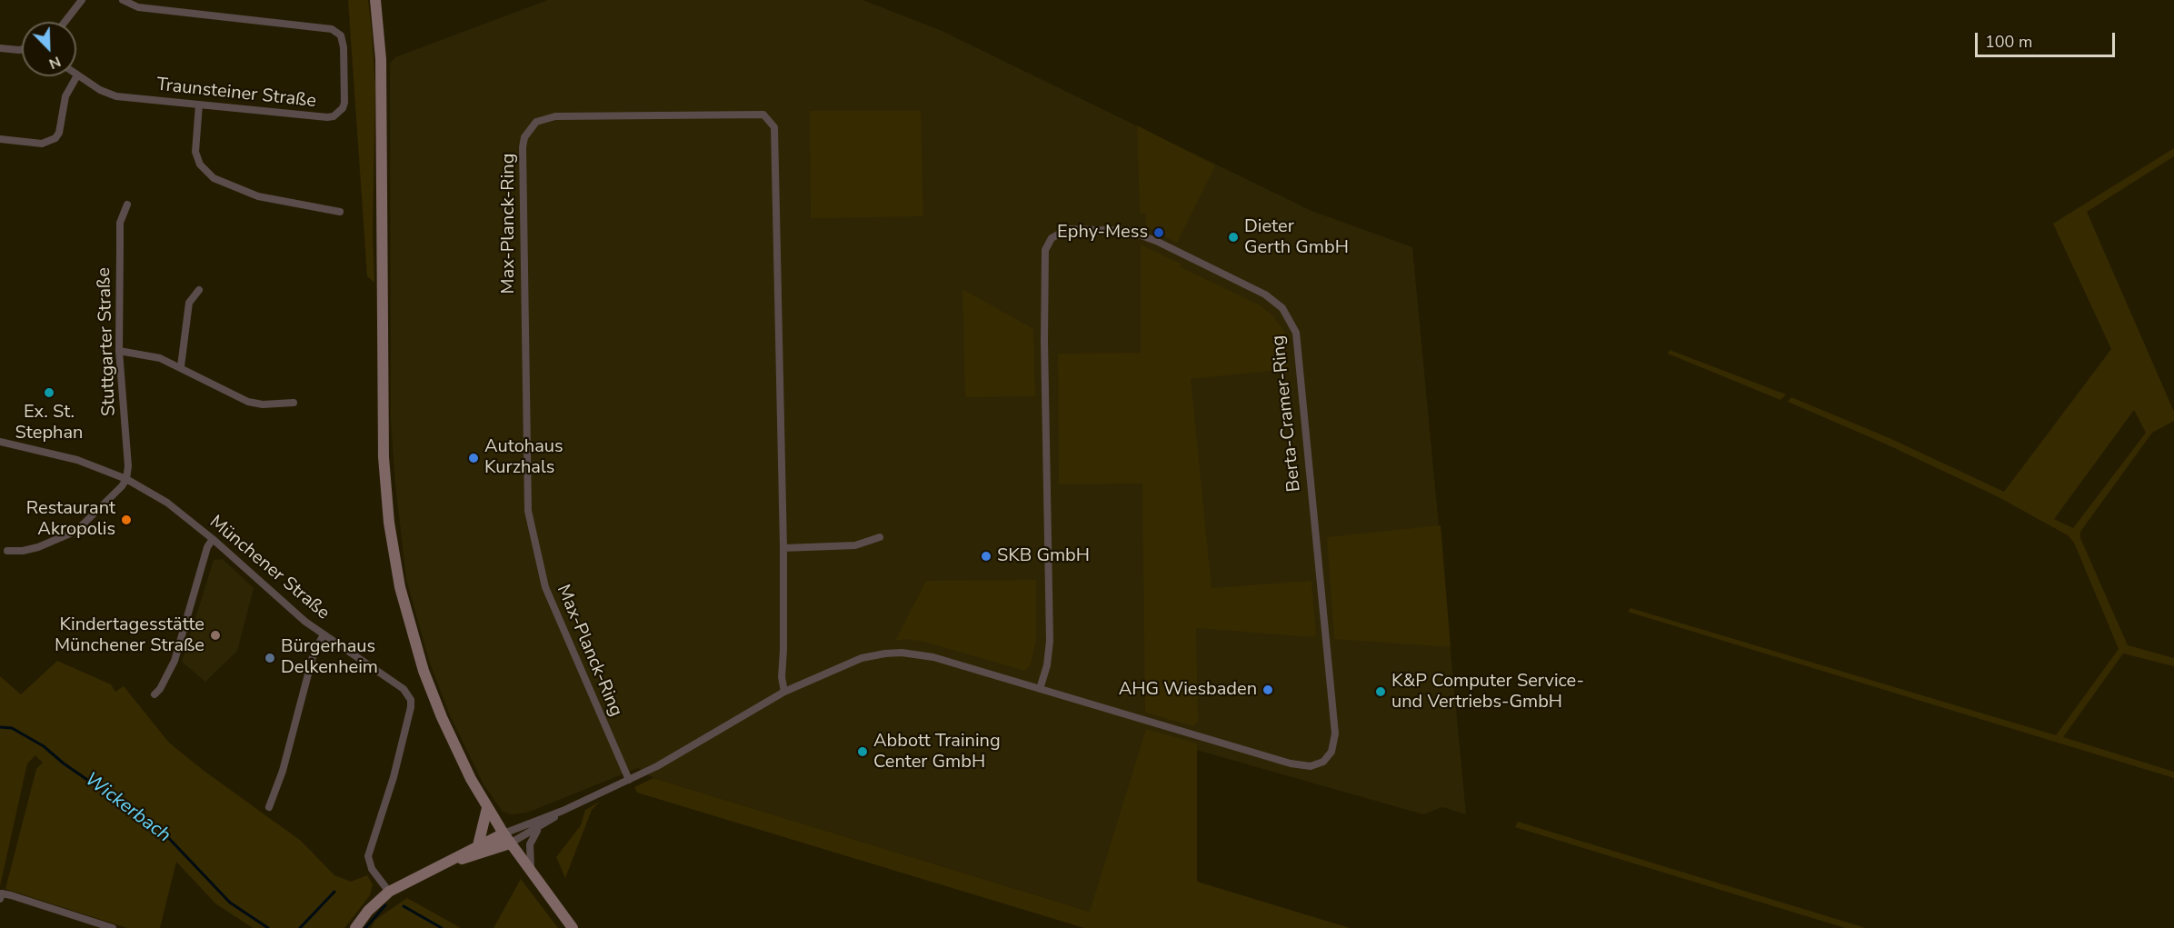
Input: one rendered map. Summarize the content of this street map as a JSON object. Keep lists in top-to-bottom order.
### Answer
{
  "streets": {
    "street": [
      "Traunsteiner Straße",
      "Max-Planck-Ring",
      "Stuttgarter Straße",
      "Berta-Cramer-Ring",
      "Münchener Straße"
    ]
  },
  "crossings": [
    ["Max-Planck-Ring", "Berta-Cramer-Ring"],
    ["Stuttgarter Straße", "Münchener Straße"]
  ],
  "water": ["Wickerbach"],
  "places": [
    "Ephy-Mess",
    "Dieter Gerth GmbH",
    "Ex. St. Stephan",
    "Autohaus Kurzhals",
    "Restaurant Akropolis",
    "SKB GmbH",
    "Kindertagesstätte Münchener Straße",
    "Bürgerhaus Delkenheim",
    "AHG Wiesbaden",
    "K&P Computer Service- und Vertriebs-GmbH",
    "Abbott Training Center GmbH"
  ],
  "scale_bar": "100 m",
  "north": "bottom right"
}
